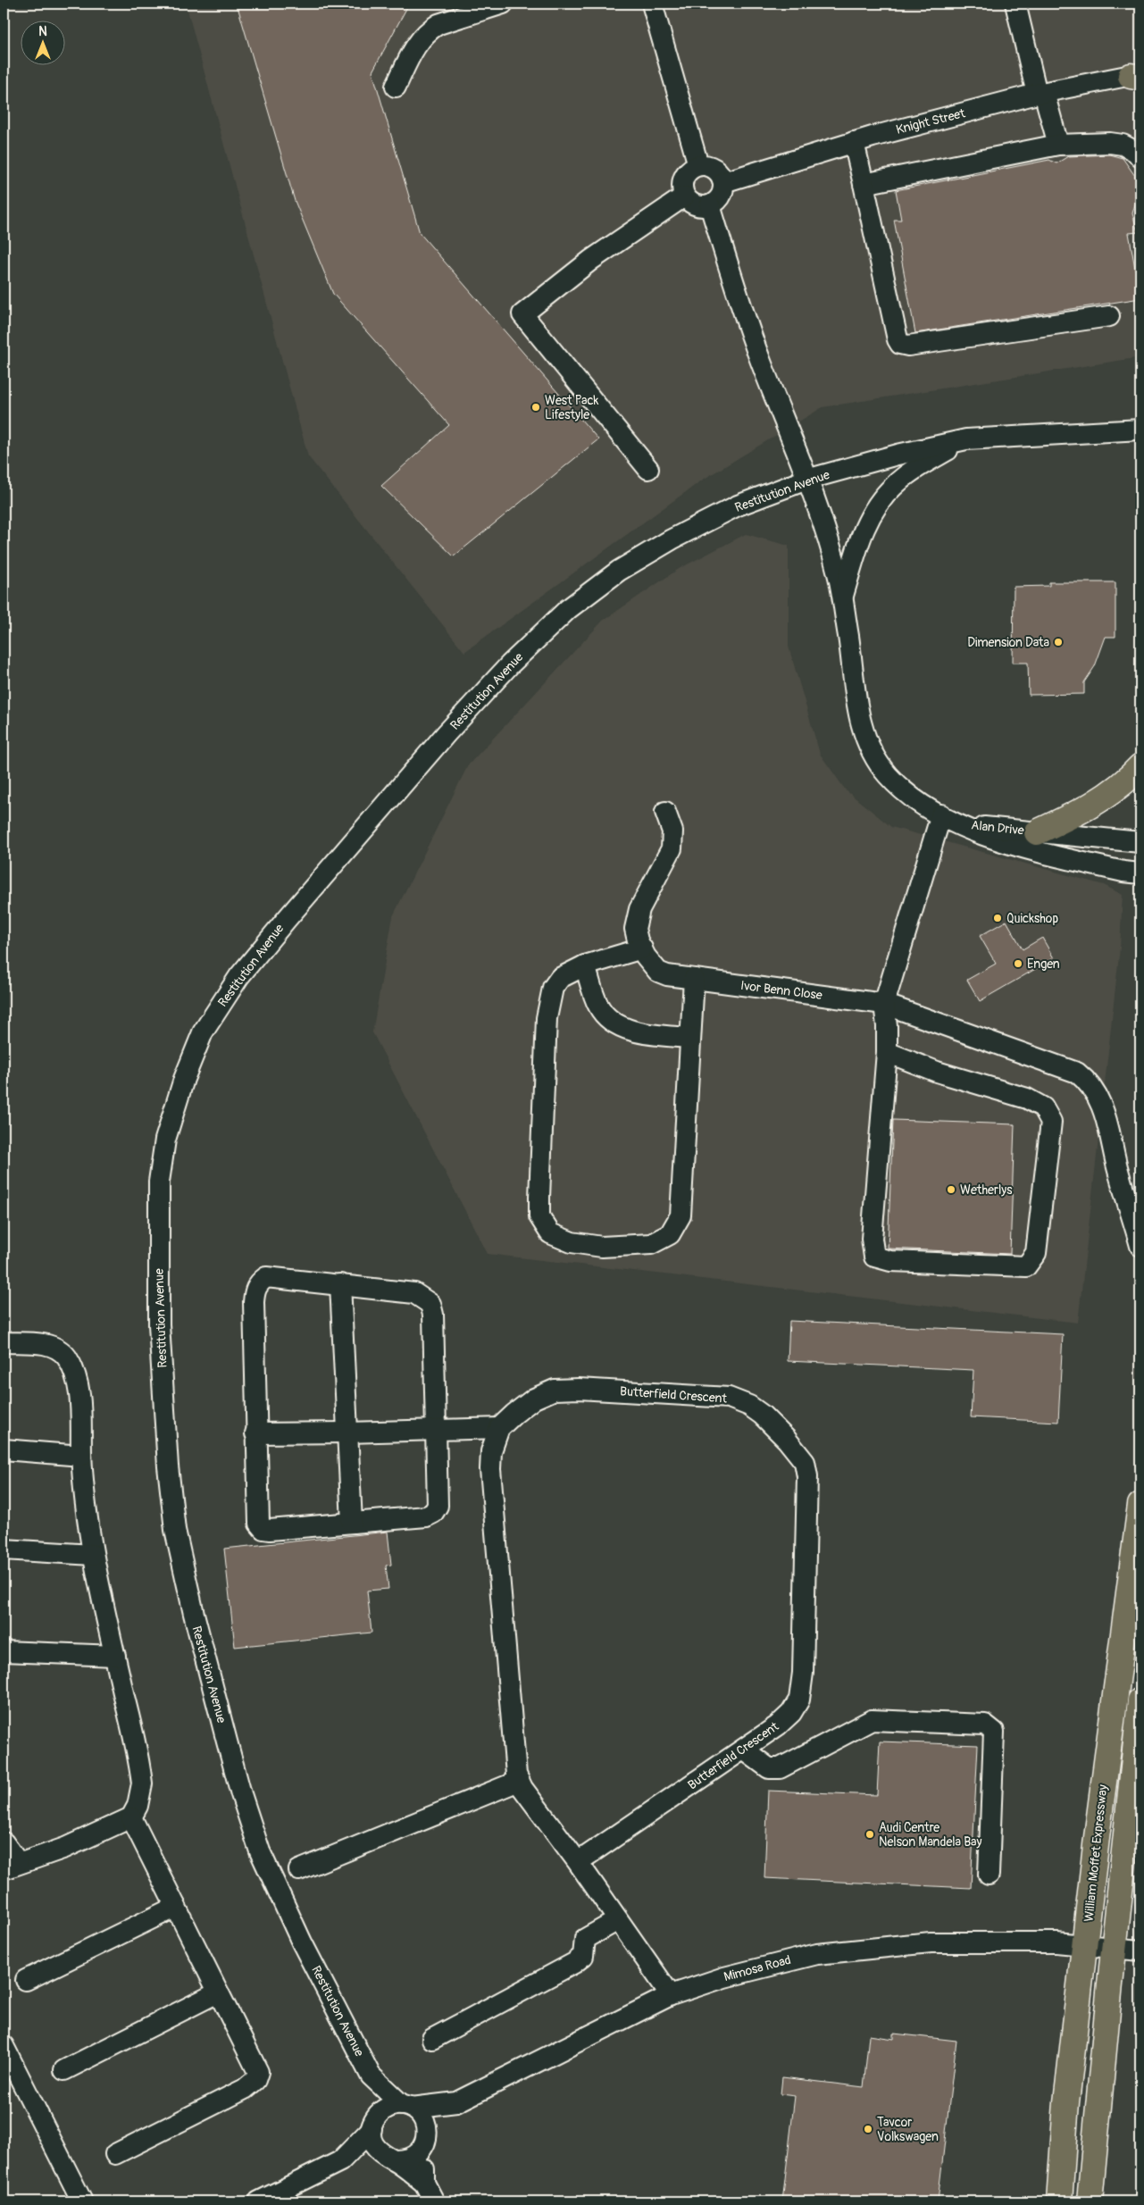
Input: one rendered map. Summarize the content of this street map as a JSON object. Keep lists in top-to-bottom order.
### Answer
{
  "streets": {
    "main road": ["William Moffet Expressway"],
    "street": [
      "Knight Street",
      "Restitution Avenue",
      "Alan Drive",
      "Ivor Benn Close",
      "Butterfield Crescent",
      "Mimosa Road"
    ]
  },
  "crossings": [
    ["Restitution Avenue", "Mimosa Road"],
    ["William Moffet Expressway", "Mimosa Road"]
  ],
  "places": [
    "West Pack Lifestyle",
    "Dimension Data",
    "Quickshop",
    "Engen",
    "Wetherlys",
    "Audi Centre Nelson Mandela Bay",
    "Tavcor Volkswagen"
  ],
  "north": "top"
}
